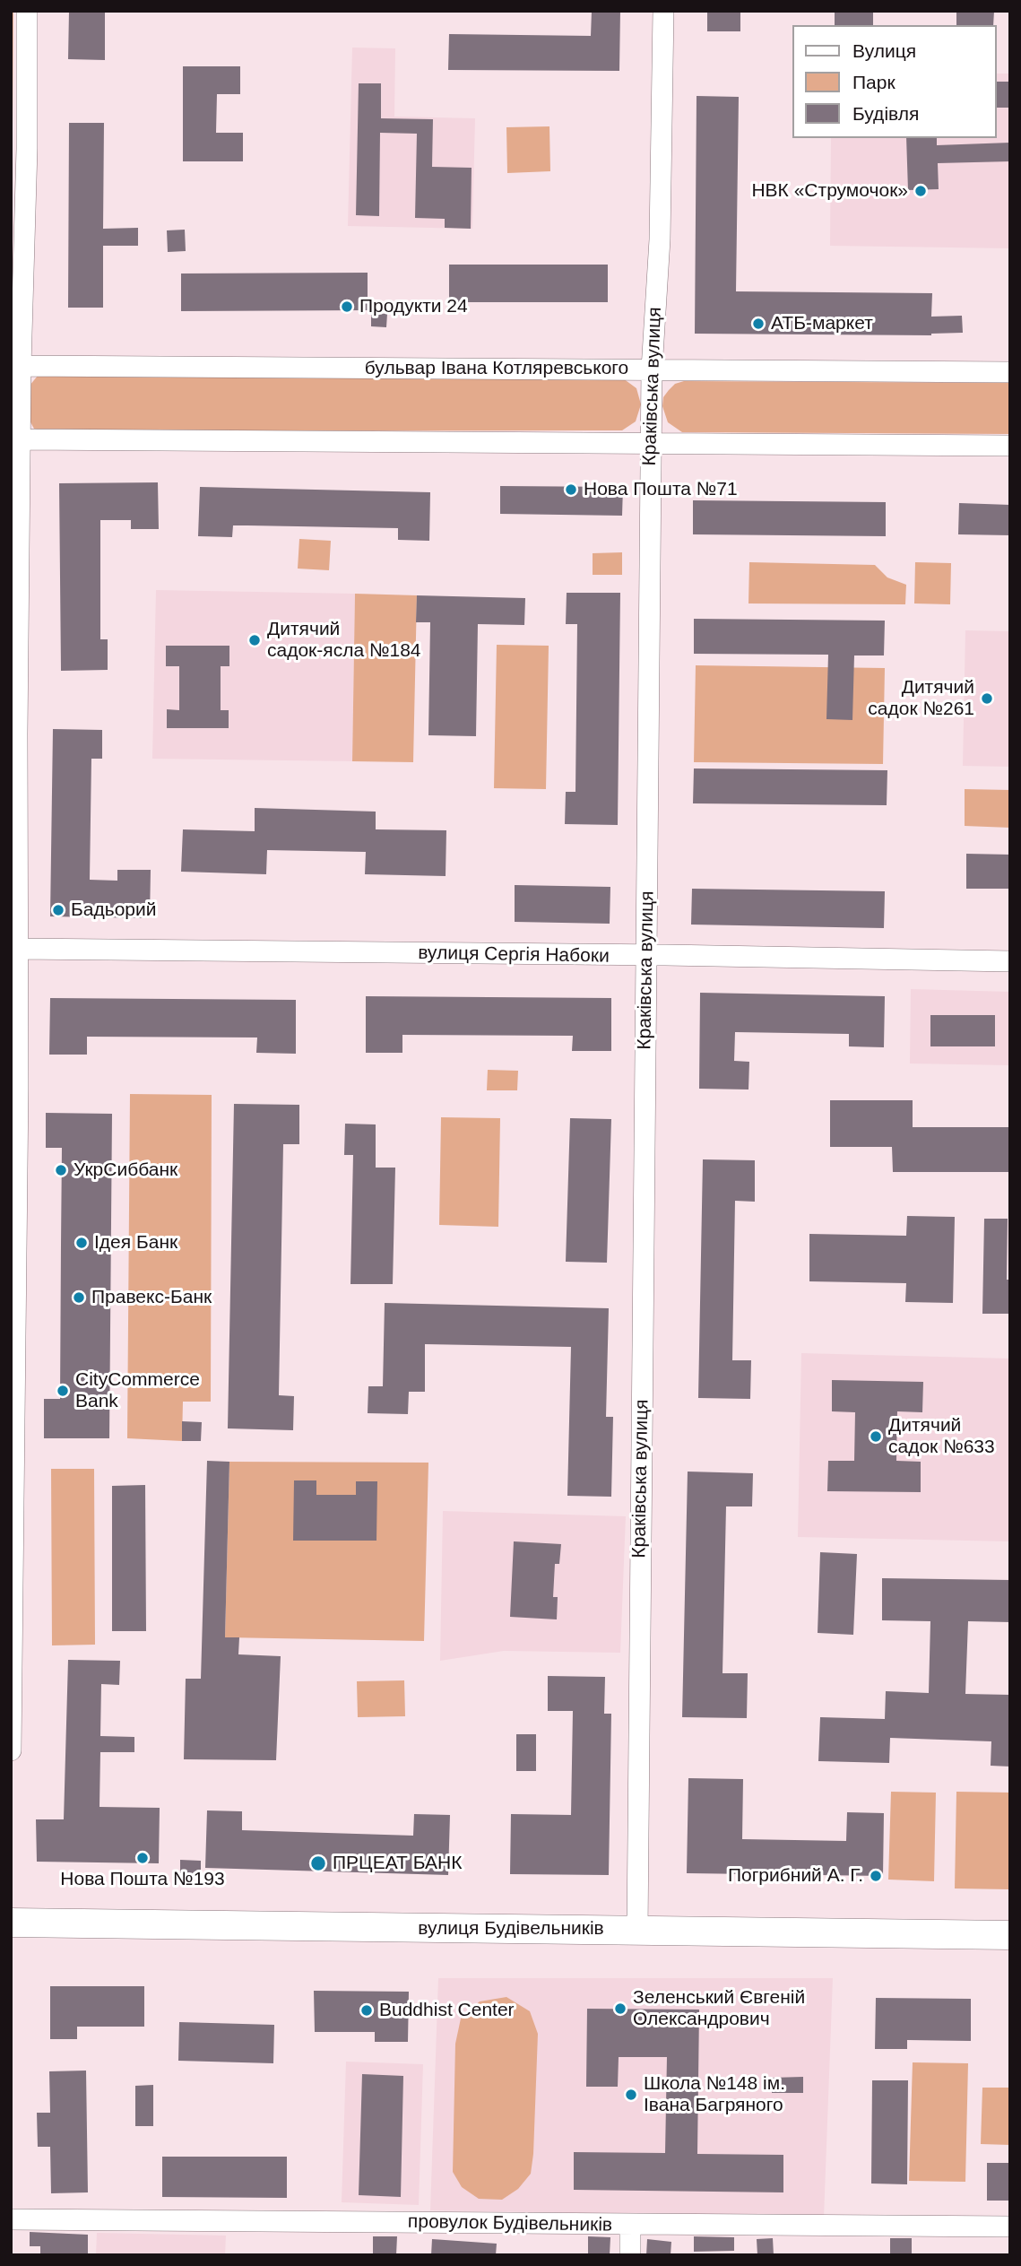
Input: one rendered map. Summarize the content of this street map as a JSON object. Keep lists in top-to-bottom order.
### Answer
{
  "streets": {
    "main road": ["вулиця Будівельників"],
    "street": [
      "бульвар Івана Котляревського",
      "Краківська вулиця",
      "вулиця Сергія Набоки",
      "провулок Будівельників"
    ]
  },
  "crossings": [
    ["бульвар Івана Котляревського", "Краківська вулиця"],
    ["Краківська вулиця", "вулиця Сергія Набоки"],
    ["Краківська вулиця", "вулиця Будівельників"]
  ],
  "places": [
    "НВК «Струмочок»",
    "Продукти 24",
    "АТБ-маркет",
    "Нова Пошта №71",
    "Дитячий садок-ясла №184",
    "Дитячий садок №261",
    "Бадьорий",
    "УкрСиббанк",
    "Ідея Банк",
    "Правекс-Банк",
    "CityCommerce Bank",
    "Дитячий садок №633",
    "Нова Пошта №193",
    "ПРЦЕАТ БАНК",
    "Погрибний А. Г.",
    "Зеленський Євгеній Олександрович",
    "Buddhist Center",
    "Школа №148 ім. Івана Багряного"
  ],
  "legend": ["Вулиця", "Парк", "Будівля"]
}
